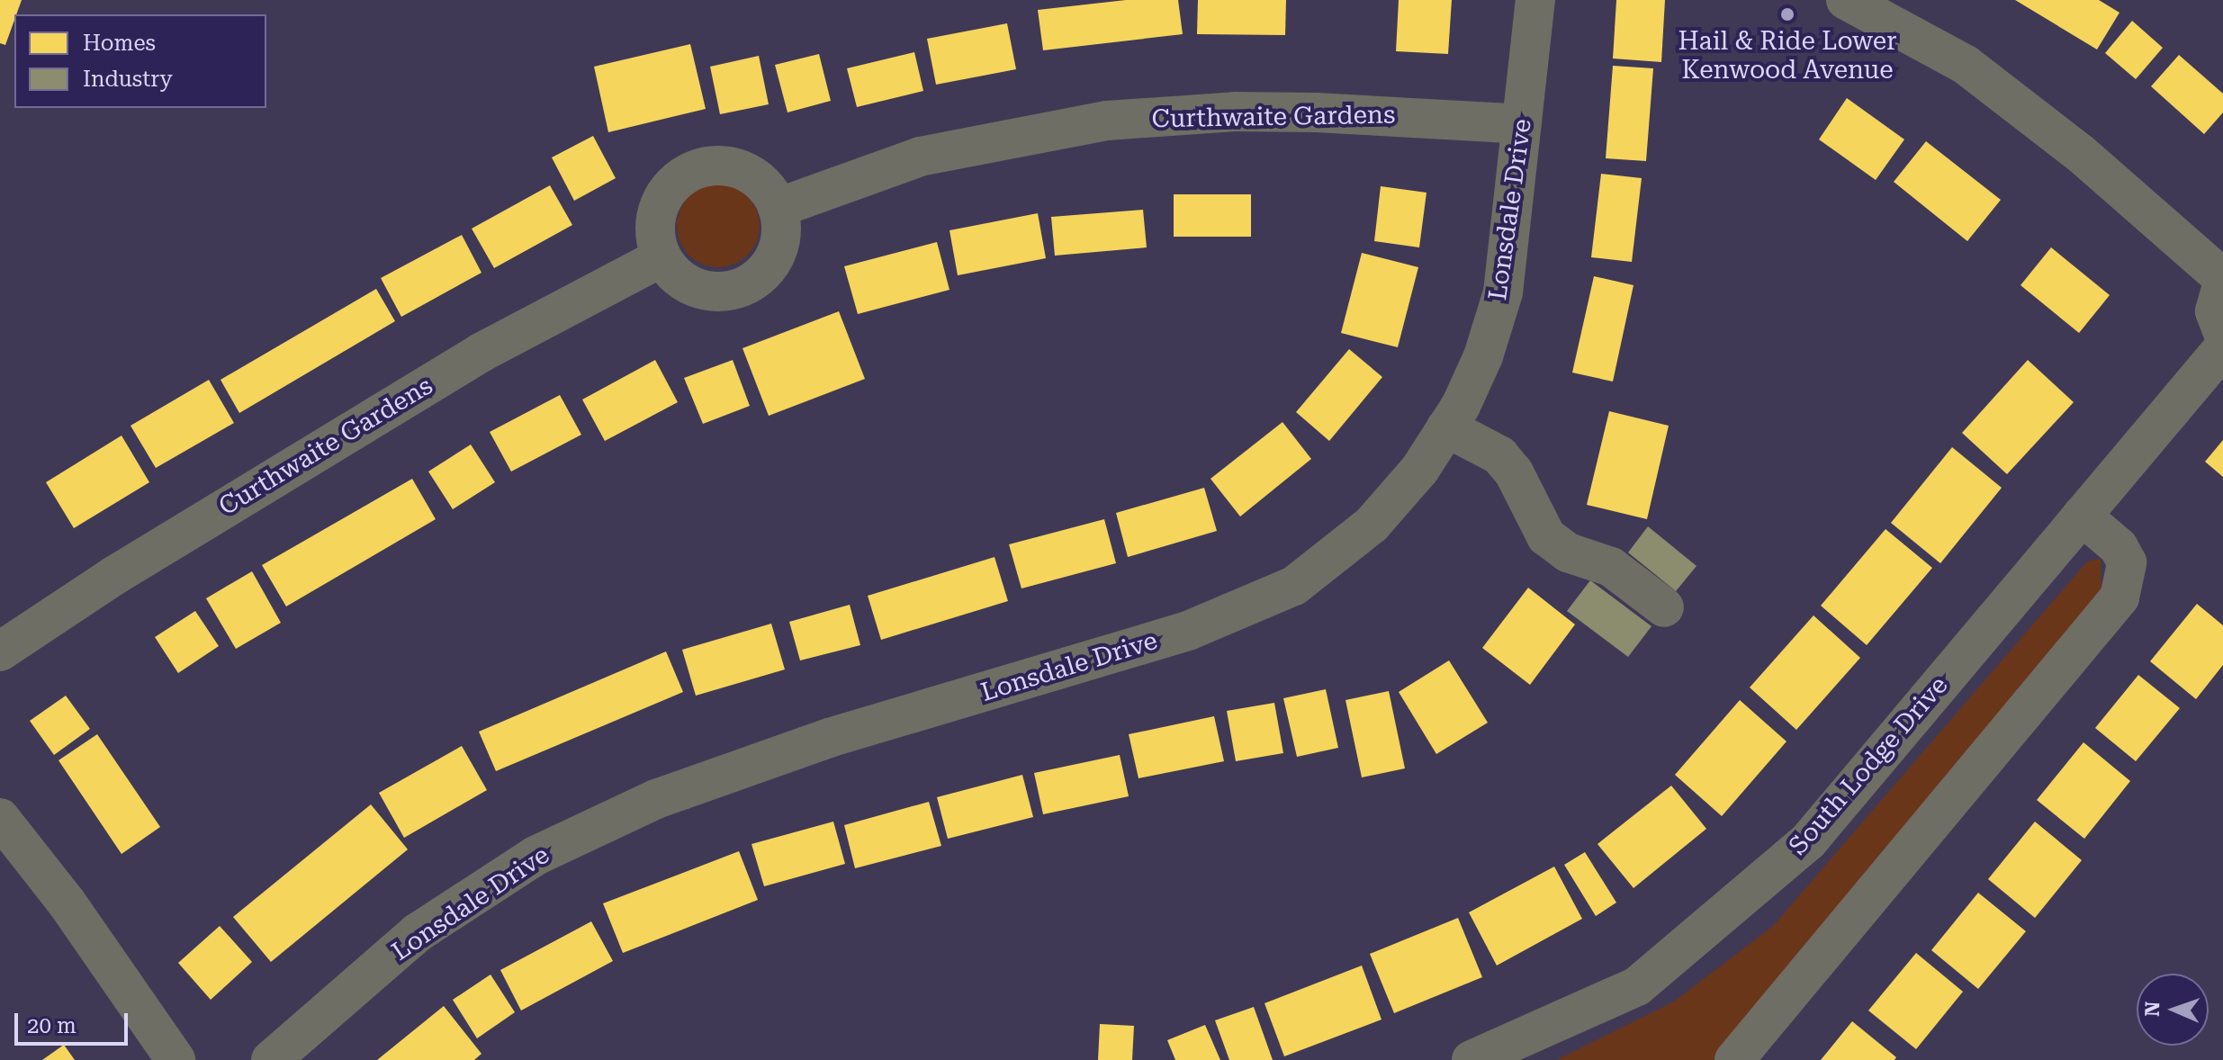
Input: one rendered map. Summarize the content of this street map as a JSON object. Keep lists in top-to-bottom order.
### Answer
{
  "streets": {
    "street": ["Curthwaite Gardens", "Lonsdale Drive", "South Lodge Drive"]
  },
  "crossings": [
    ["Curthwaite Gardens", "Lonsdale Drive"]
  ],
  "places": ["Hail & Ride Lower Kenwood Avenue"],
  "legend": ["Homes", "Industry"],
  "scale_bar": "20 m",
  "north": "left"
}
